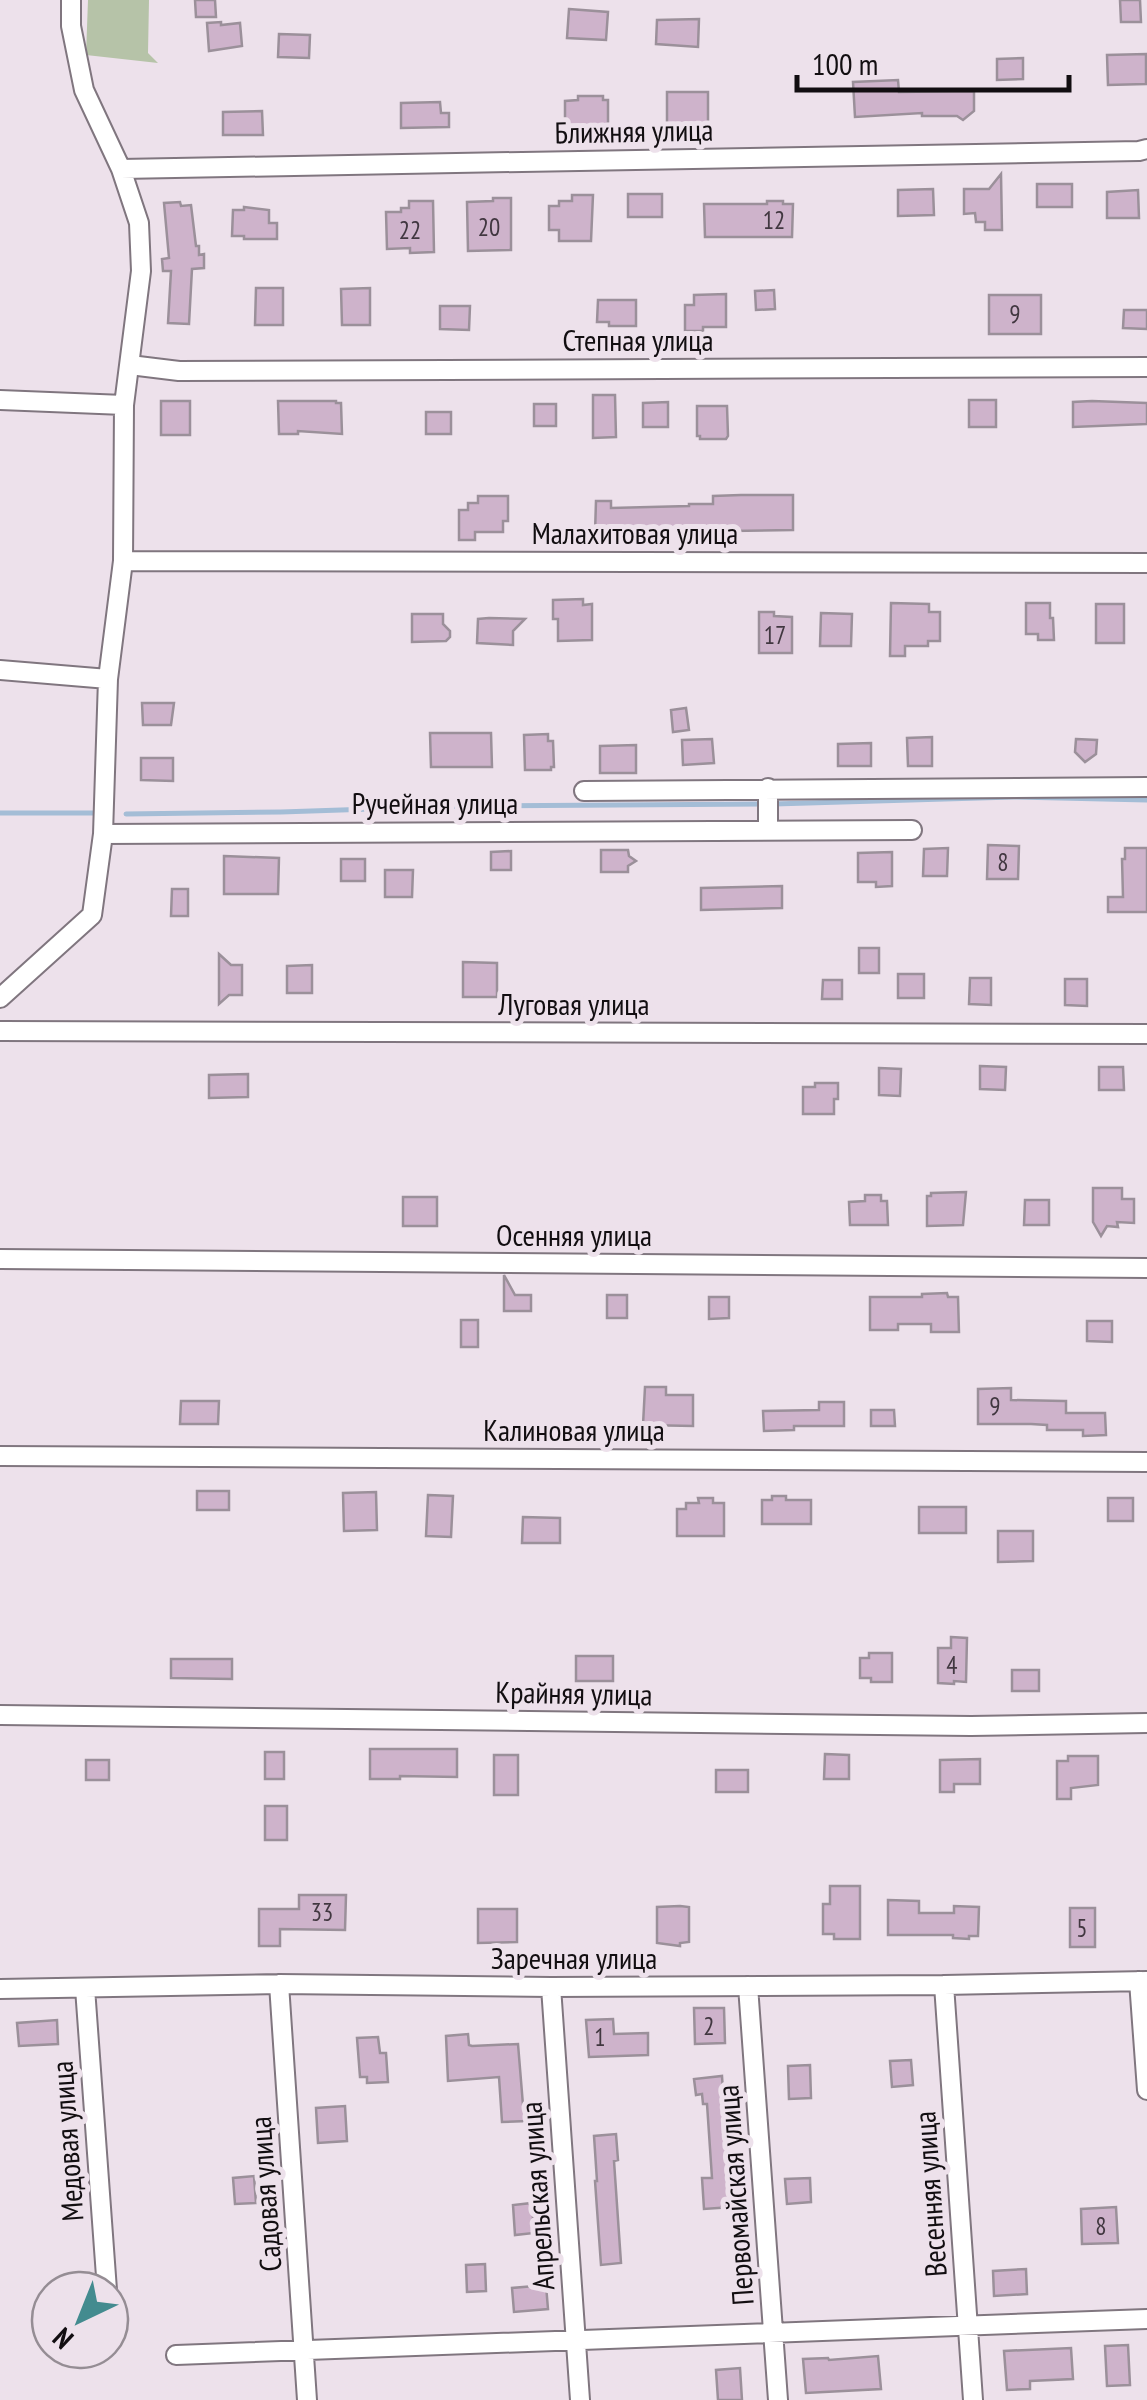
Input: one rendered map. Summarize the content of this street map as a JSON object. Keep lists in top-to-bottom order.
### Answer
{
  "streets": {
    "street": [
      "Ближняя улица",
      "Степная улица",
      "Малахитовая улица",
      "Ручейная улица",
      "Луговая улица",
      "Осенняя улица",
      "Калиновая улица",
      "Крайняя улица",
      "Заречная улица",
      "Медовая улица",
      "Садовая улица",
      "Весенняя улица",
      "Первомайская улица",
      "Апрельская улица"
    ]
  },
  "crossings": [
    ["Заречная улица", "Медовая улица"],
    ["Заречная улица", "Садовая улица"],
    ["Заречная улица", "Весенняя улица"],
    ["Заречная улица", "Первомайская улица"],
    ["Заречная улица", "Апрельская улица"]
  ],
  "house_numbers": [
    "12",
    "20",
    "22",
    "9",
    "17",
    "8",
    "9",
    "4",
    "33",
    "5",
    "2",
    "1",
    "8"
  ],
  "scale_bar": "100 m",
  "north": "bottom left"
}
